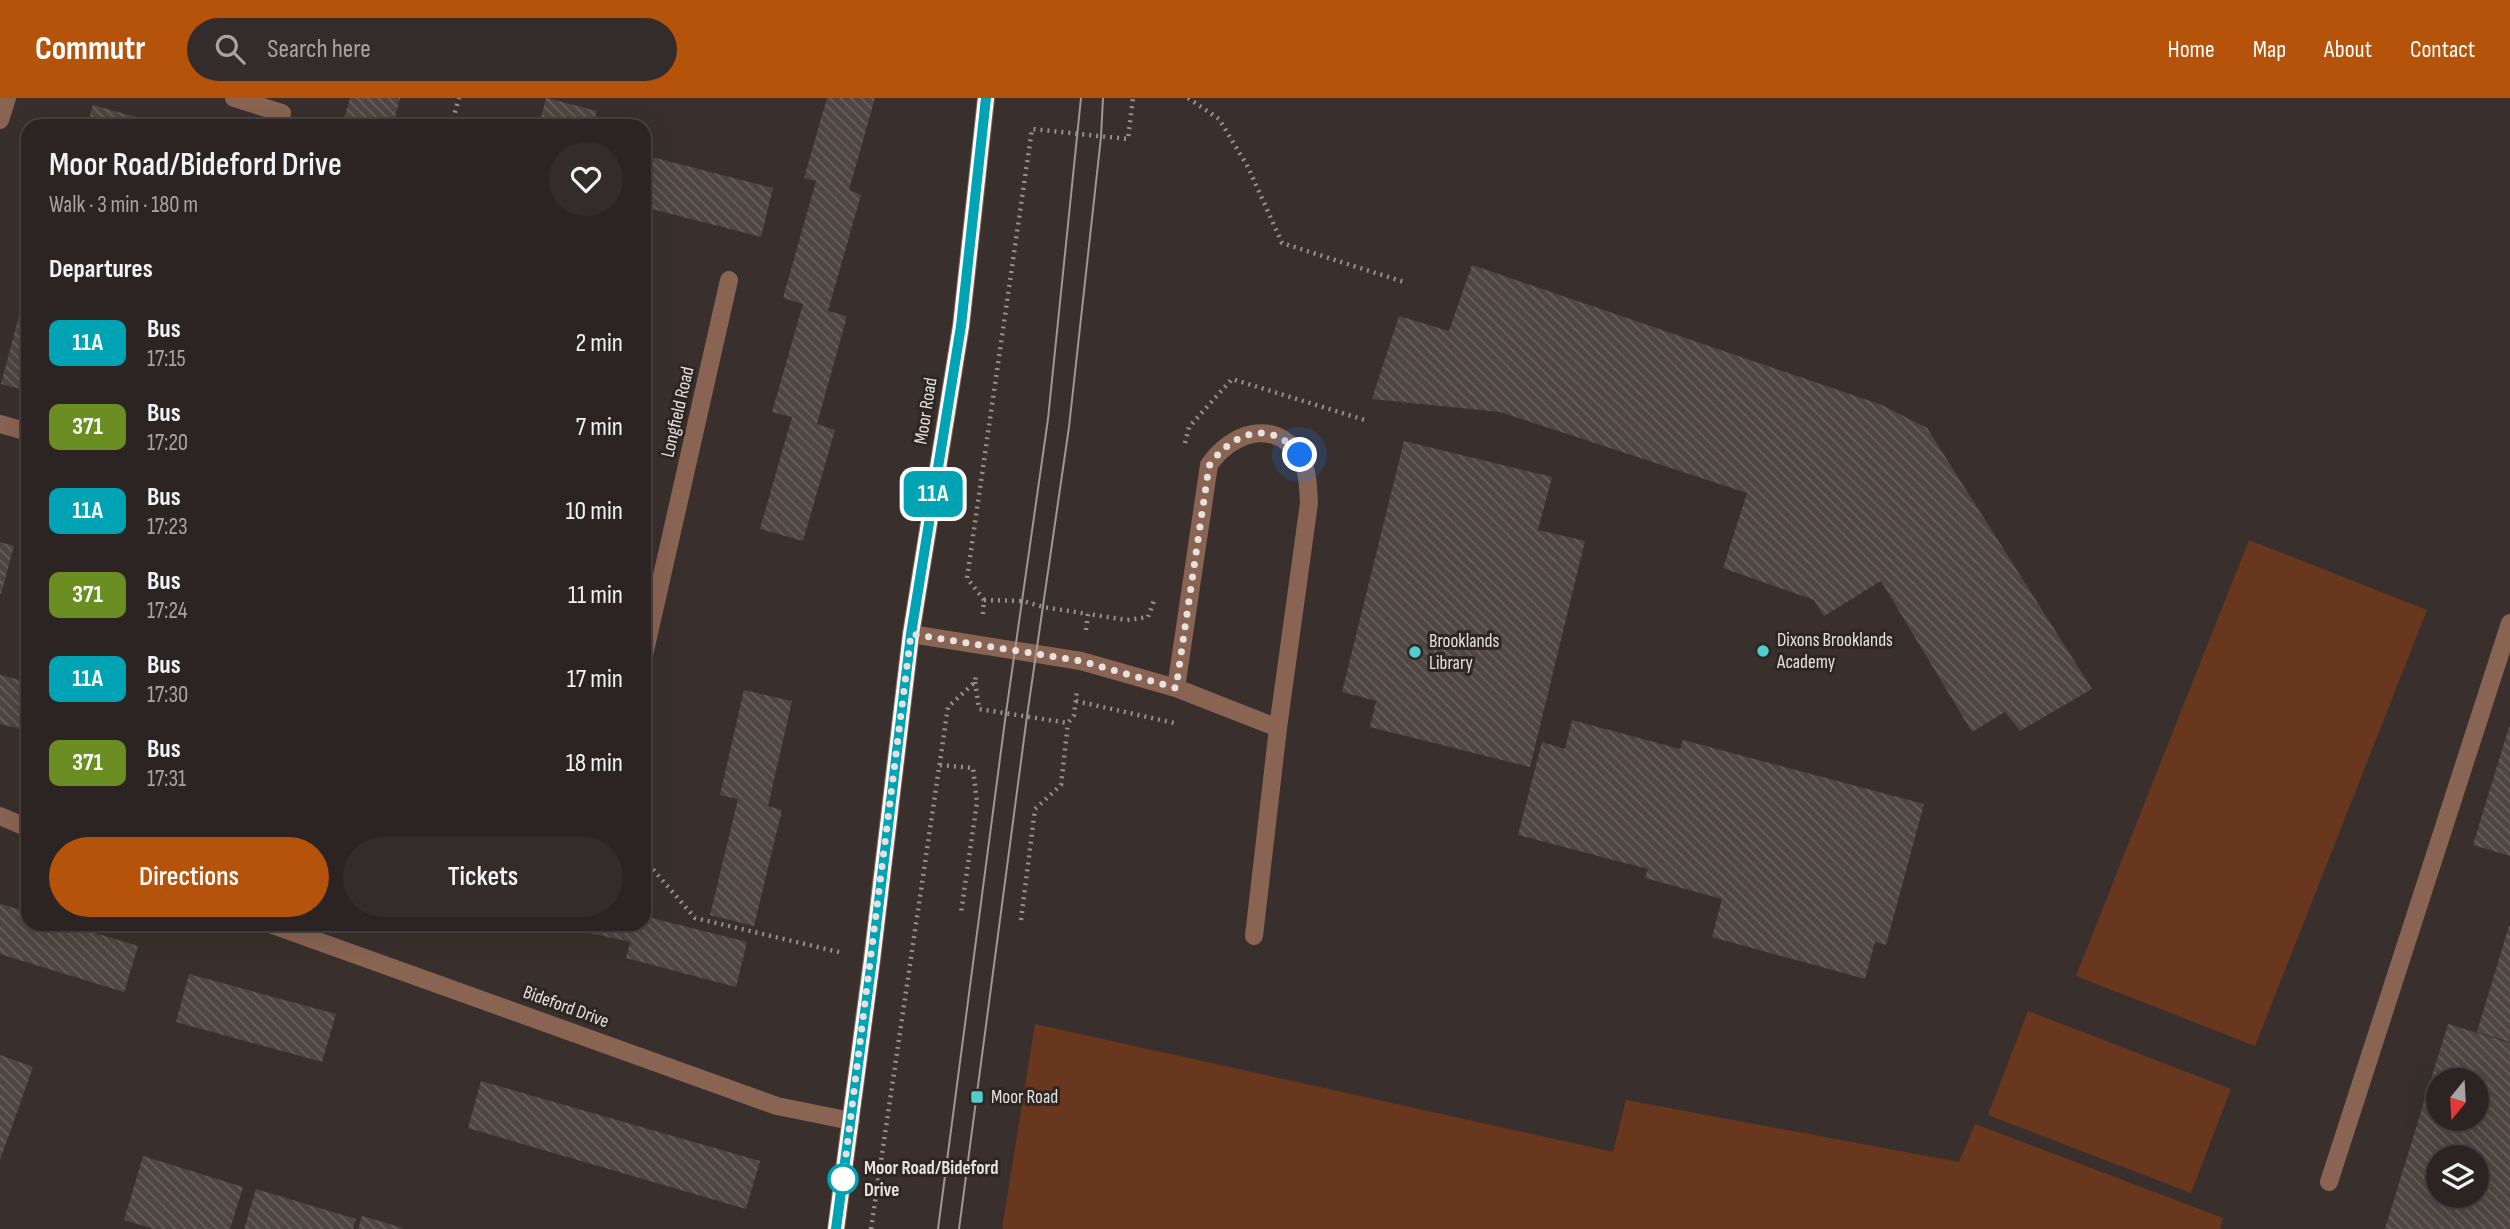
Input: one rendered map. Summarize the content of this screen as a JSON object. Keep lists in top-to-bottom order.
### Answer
{
  "streets": {
    "street": ["Moor Road", "Longfield Road", "Bideford Drive"]
  },
  "crossings": [
    ["Moor Road", "Bideford Drive"]
  ],
  "places": {
    "other": ["Dixons Brooklands Academy", "Brooklands Library", "Moor Road/Bideford Drive"],
    "transit": ["Moor Road"]
  },
  "lines": ["bus line 11A"],
  "north": "bottom",
  "page": {
    "header": "Commutr",
    "search": "Search here",
    "nav": [
      "Home",
      "Map",
      "About",
      "Contact"
    ],
    "on_map": "11A",
    "heading": [
      ["Moor Road/Bideford Drive", "Walk · 3 min · 180 m"],
      "Departures"
    ],
    "list": [
      {
        "mark": "11A",
        "name": "Bus",
        "note": "17:15",
        "value": "2 min"
      },
      {
        "mark": "371",
        "name": "Bus",
        "note": "17:20",
        "value": "7 min"
      },
      {
        "mark": "11A",
        "name": "Bus",
        "note": "17:23",
        "value": "10 min"
      },
      {
        "mark": "371",
        "name": "Bus",
        "note": "17:24",
        "value": "11 min"
      },
      {
        "mark": "11A",
        "name": "Bus",
        "note": "17:30",
        "value": "17 min"
      },
      {
        "mark": "371",
        "name": "Bus",
        "note": "17:31",
        "value": "18 min"
      }
    ],
    "buttons": ["Directions", "Tickets"]
  }
}
